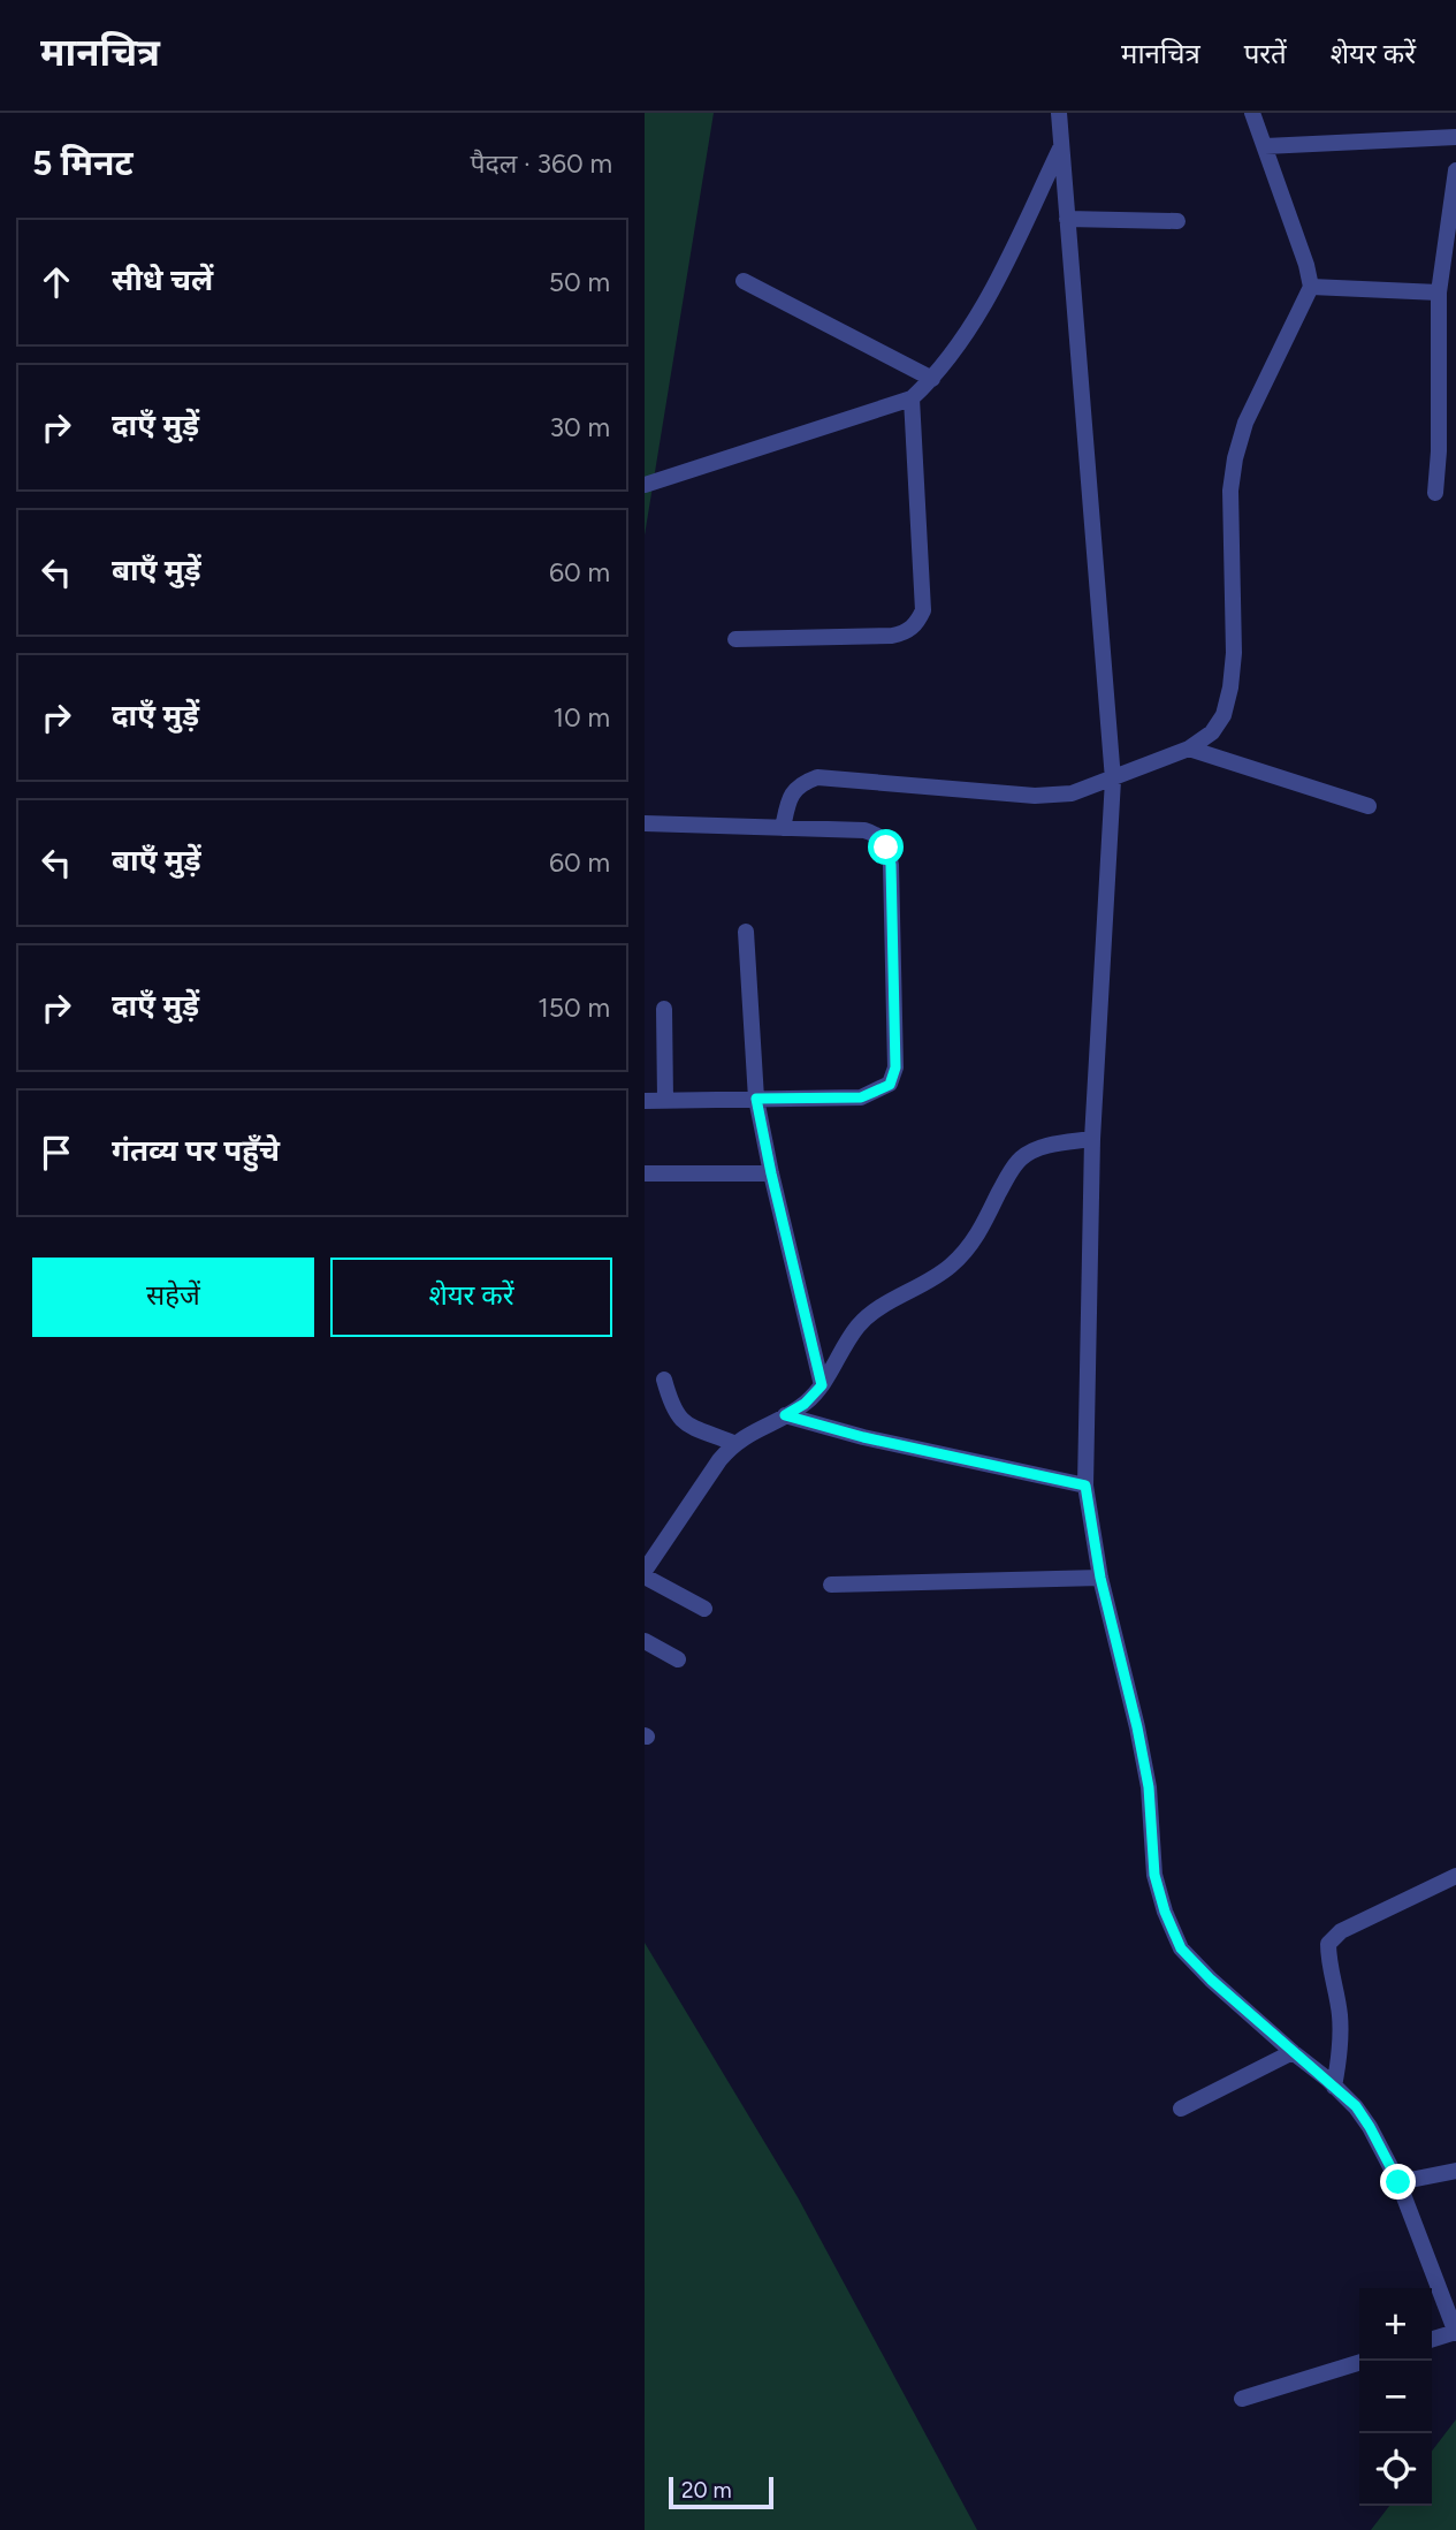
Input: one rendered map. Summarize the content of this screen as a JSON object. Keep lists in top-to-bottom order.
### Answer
{
  "scale_bar": "20 m",
  "page": {
    "header": "मानचित्र",
    "nav": ["मानचित्र", "परतें", "शेयर करें"],
    "heading": ["5 मिनट", "पैदल · 360 m"],
    "list": [
      ["सीधे चलें", "50 m"],
      ["दाएँ मुड़ें", "30 m"],
      ["बाएँ मुड़ें", "60 m"],
      ["दाएँ मुड़ें", "10 m"],
      ["बाएँ मुड़ें", "60 m"],
      ["दाएँ मुड़ें", "150 m"],
      "गंतव्य पर पहुँचे"
    ],
    "buttons": ["सहेजें", "शेयर करें"],
    "map_buttons": ["+", "−"],
    "scale": "20 m"
  }
}
